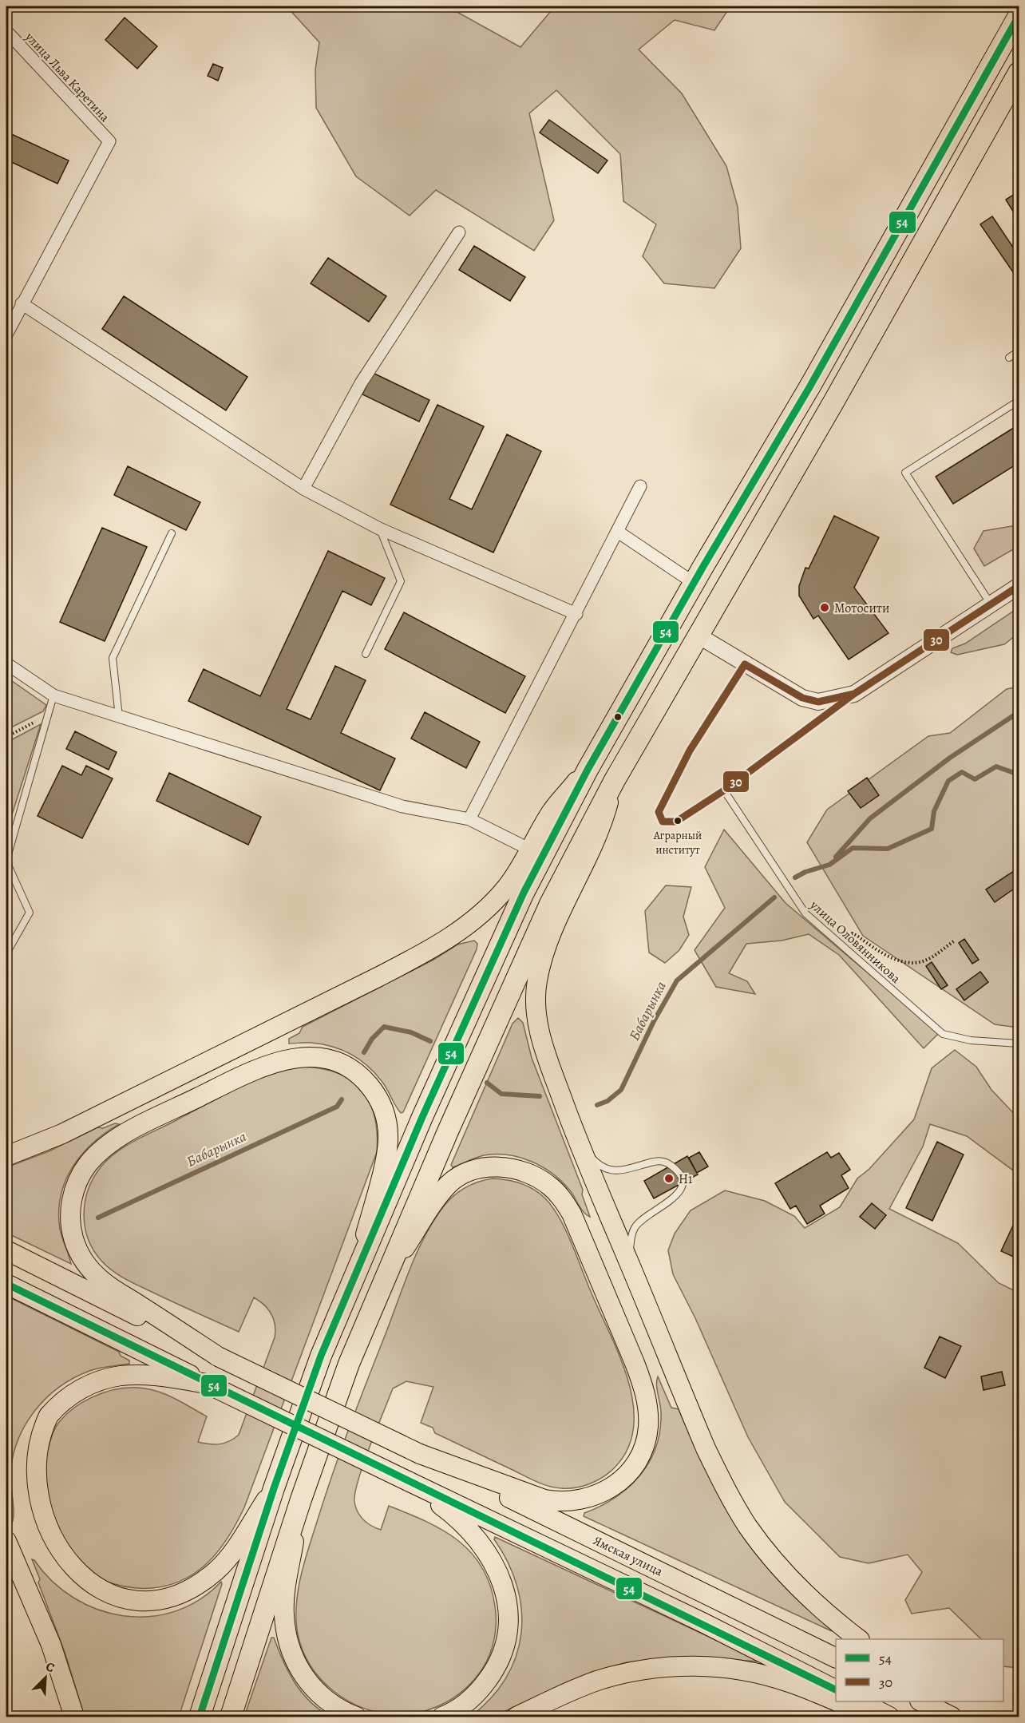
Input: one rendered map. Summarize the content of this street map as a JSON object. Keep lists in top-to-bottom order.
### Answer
{
  "streets": {
    "main road": ["Ямская улица"],
    "street": ["улица Льва Каретина"],
    "lane": ["улица Оловянникова"]
  },
  "water": ["Бабарынка"],
  "places": ["Мотосити", "Аграрный институт", "Н1"],
  "lines": ["transit line 54", "transit line 30"],
  "legend": ["54", "30"],
  "north": "top right"
}
